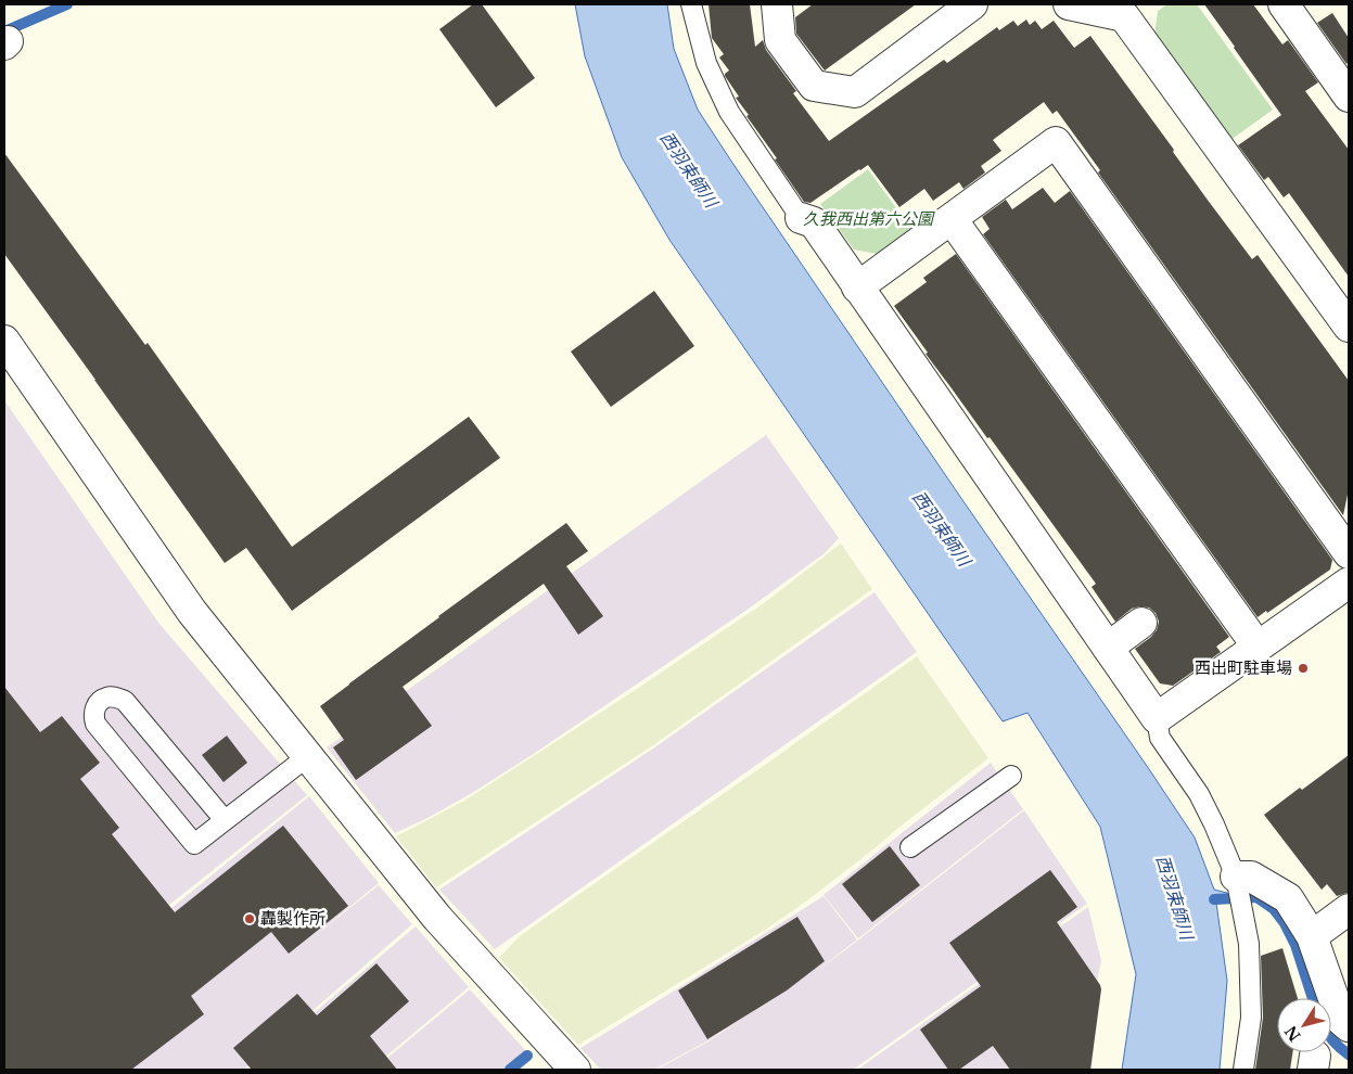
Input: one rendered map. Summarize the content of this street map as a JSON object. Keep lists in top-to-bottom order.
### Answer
{
  "water": ["西羽束師川"],
  "parks": ["久我西出第六公園"],
  "places": ["西出町駐車場", "轟製作所"],
  "north": "bottom left"
}
